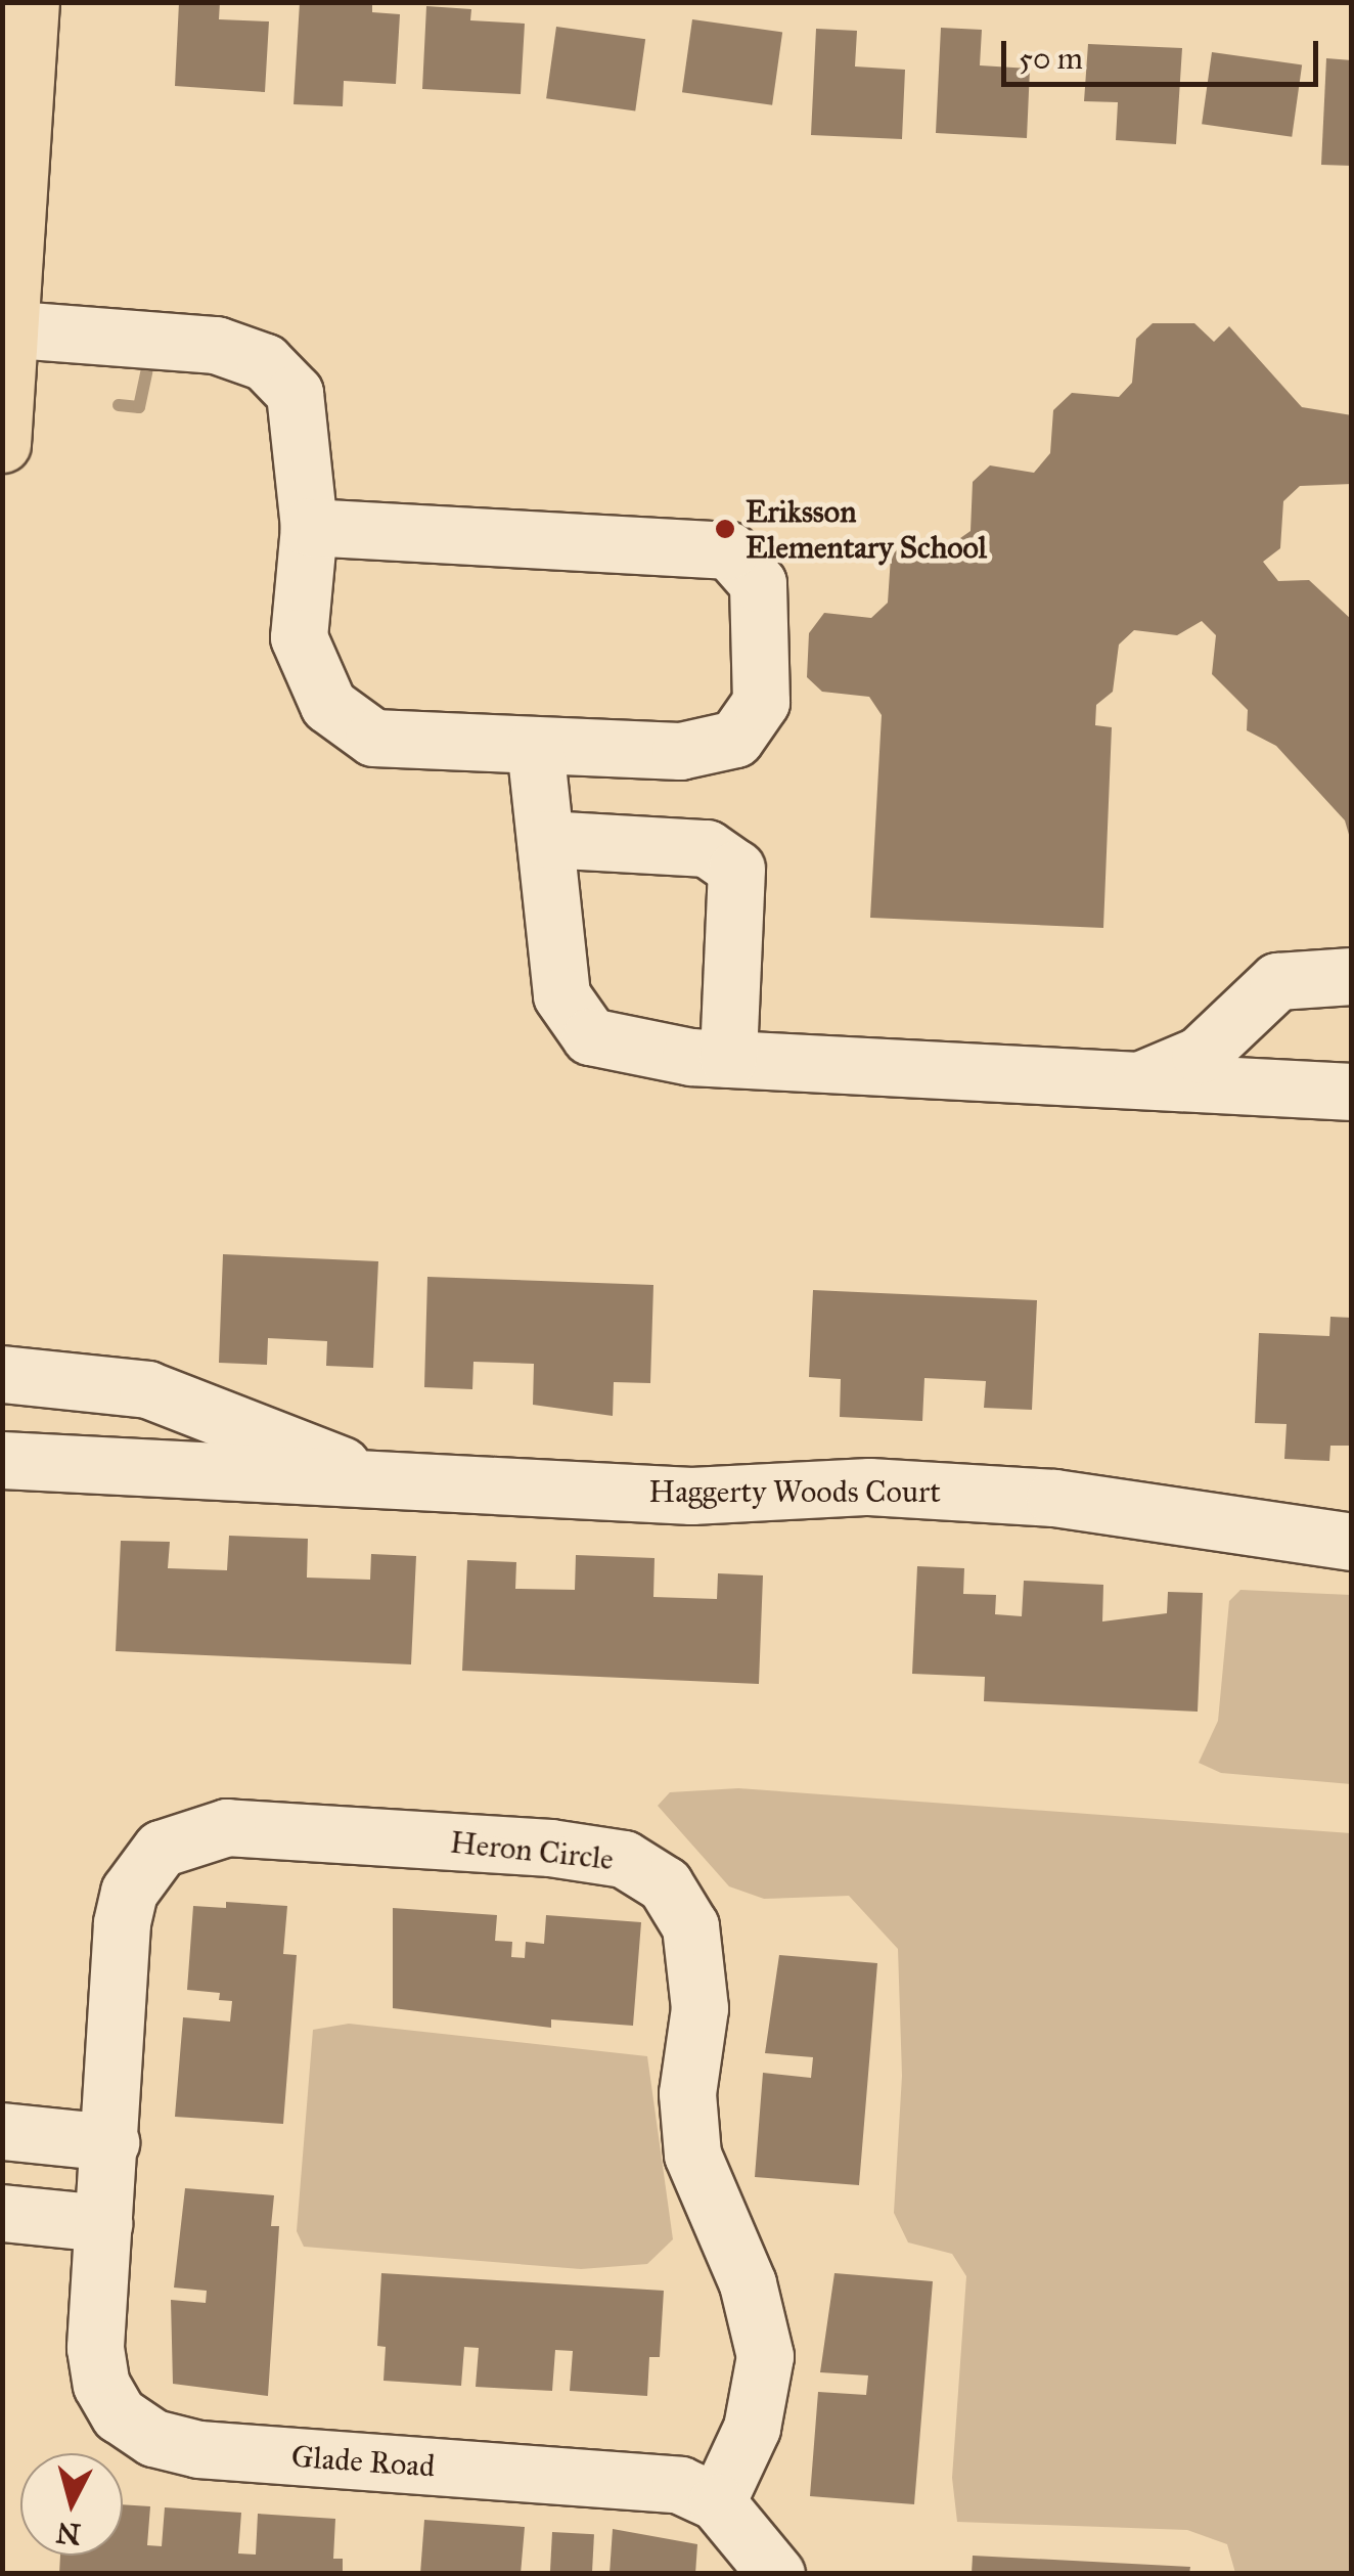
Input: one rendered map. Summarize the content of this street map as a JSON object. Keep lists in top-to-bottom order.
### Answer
{
  "streets": {
    "street": ["Haggerty Woods Court", "Heron Circle", "Glade Road"]
  },
  "crossings": [
    ["Heron Circle", "Glade Road"]
  ],
  "places": ["Eriksson Elementary School"],
  "scale_bar": "50 m",
  "north": "bottom"
}
